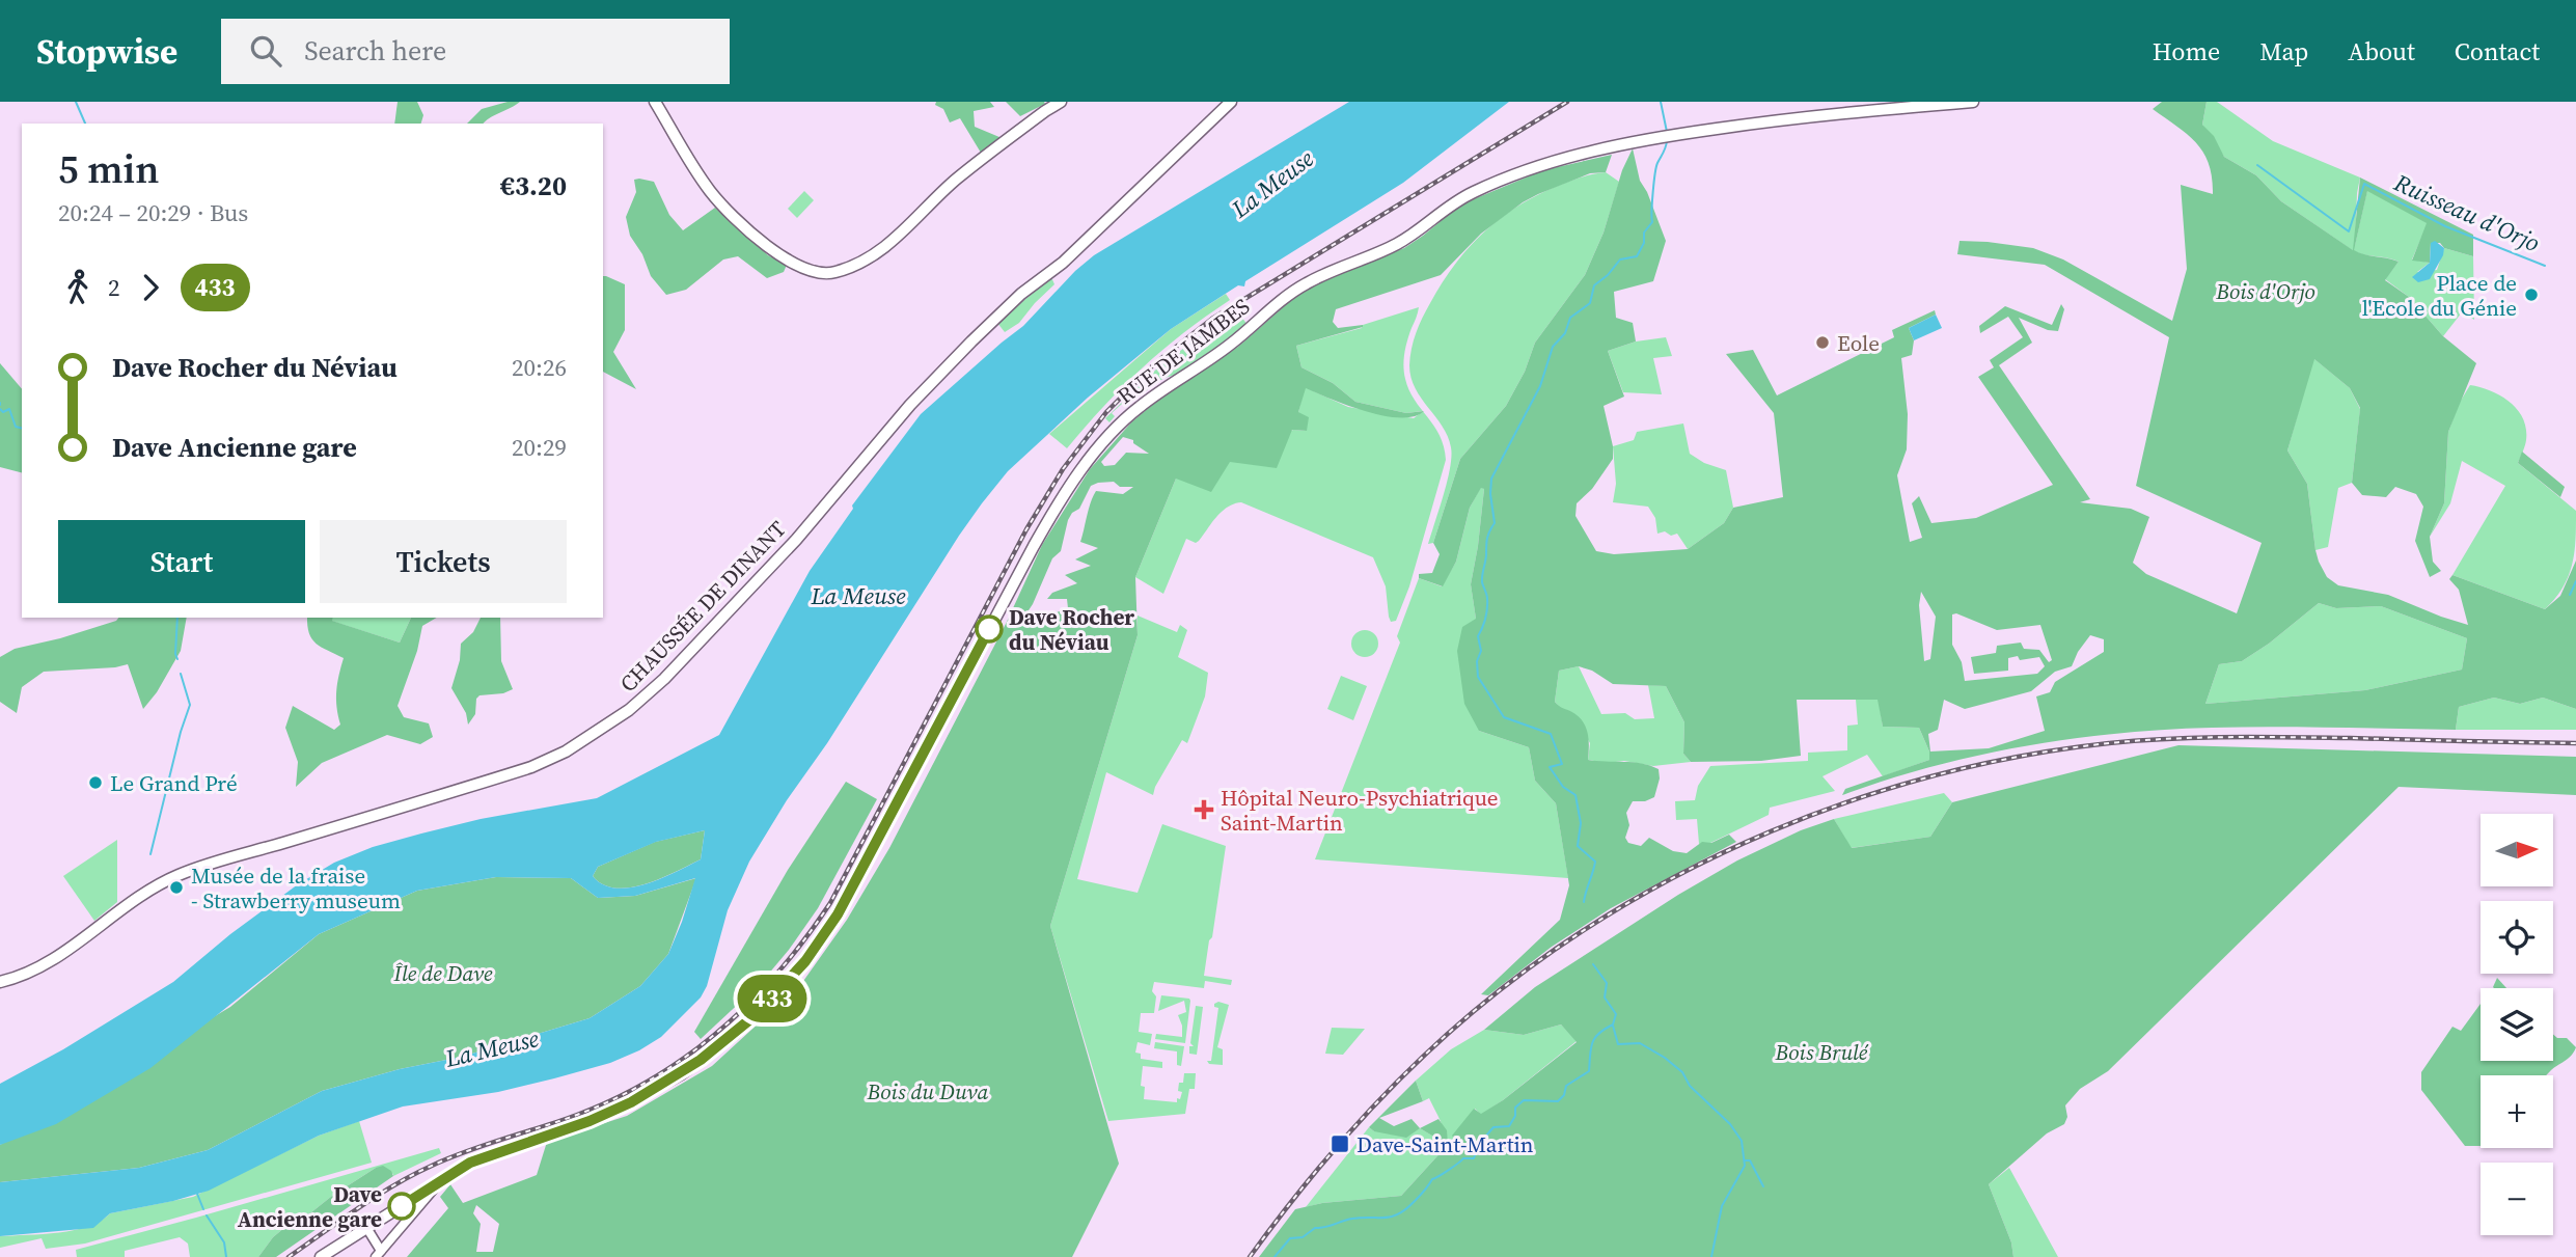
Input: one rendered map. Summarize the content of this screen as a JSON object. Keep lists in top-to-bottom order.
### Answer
{
  "streets": {
    "main road": ["RUE DE JAMBES", "CHAUSSÉE DE DINANT"]
  },
  "water": ["La Meuse", "Ruisseau d'Orjo"],
  "parks": [
    "Bois d'Orjo",
    "Île de Dave",
    "Bois Brulé",
    "Bois du Duva"
  ],
  "places": {
    "other": [
      "Place de l'Ecole du Génie",
      "Eole",
      "Dave Rocher du Néviau",
      "Le Grand Pré",
      "Musée de la fraise - Strawberry museum",
      "Dave Ancienne gare"
    ],
    "health": ["Hôpital Neuro-Psychiatrique Saint-Martin"],
    "transit": ["Dave-Saint-Martin"]
  },
  "lines": ["bus line 433"],
  "north": "right",
  "page": {
    "header": "Stopwise",
    "search": "Search here",
    "nav": [
      "Home",
      "Map",
      "About",
      "Contact"
    ],
    "on_map": "433",
    "heading": ["5 min", "20:24 – 20:29 · Bus", "€3.20"],
    "legs": ["2", "433"],
    "list": [
      {
        "name": "Dave Rocher du Néviau",
        "value": "20:26"
      },
      {
        "name": "Dave Ancienne gare",
        "value": "20:29"
      }
    ],
    "buttons": ["Start", "Tickets"],
    "map_buttons": ["+", "−"]
  }
}
